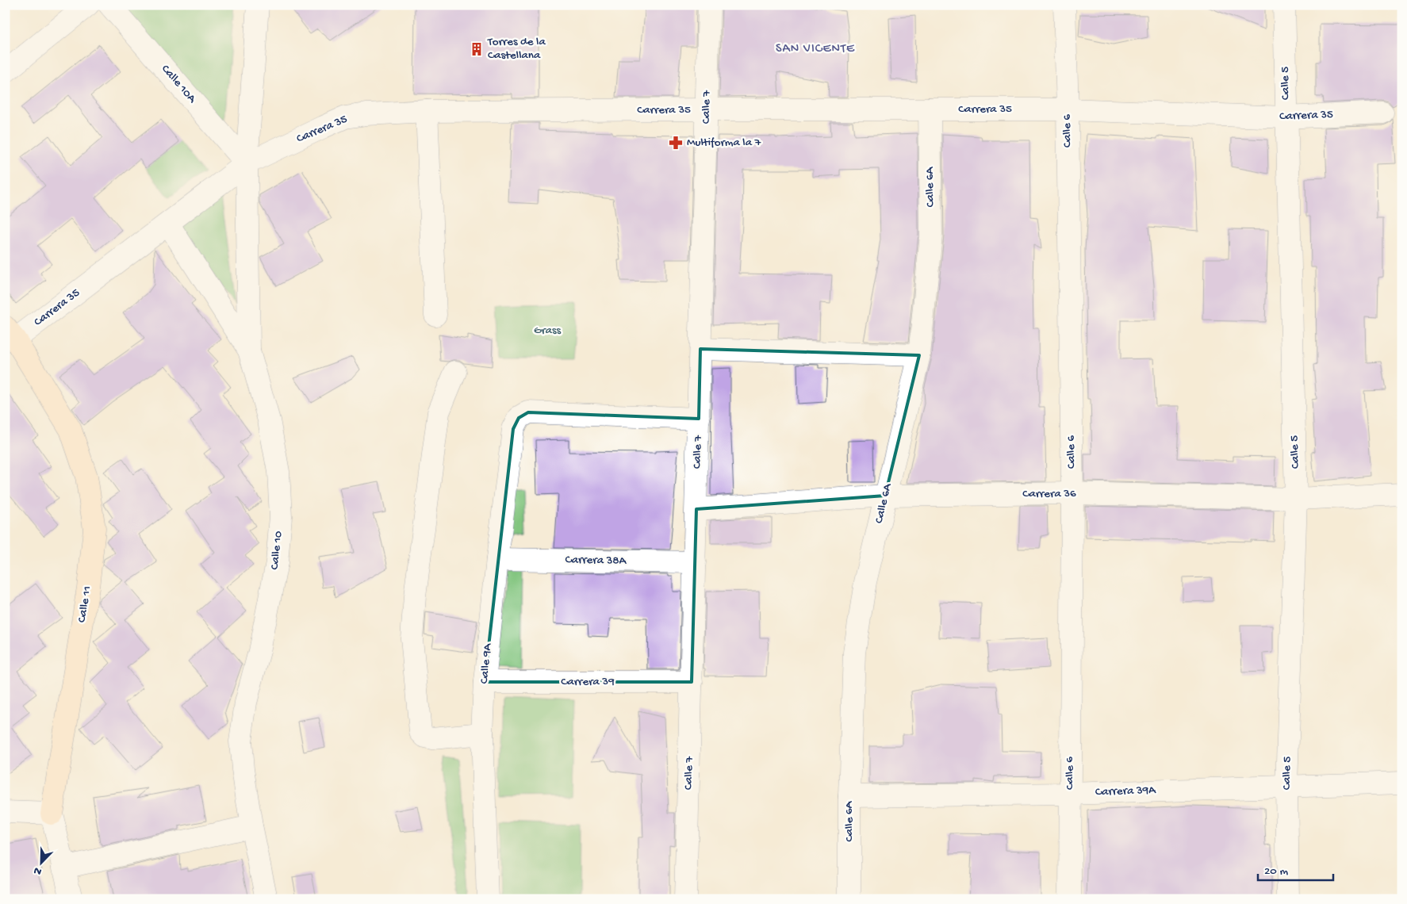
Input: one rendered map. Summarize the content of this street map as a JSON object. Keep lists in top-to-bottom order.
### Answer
{
  "streets": {
    "street": [
      "Calle 5",
      "Calle 10A",
      "Calle 7",
      "Carrera 35",
      "Calle 6",
      "Calle 6A",
      "Carrera 36",
      "Calle 10",
      "Carrera 38A",
      "Calle 11",
      "Calle 9A",
      "Carrera 39",
      "Carrera 39A"
    ]
  },
  "crossings": [
    ["Calle 5", "Carrera 35"],
    ["Calle 5", "Carrera 36"],
    ["Calle 5", "Carrera 39A"],
    ["Calle 10A", "Carrera 35"],
    ["Calle 7", "Carrera 35"],
    ["Calle 7", "Carrera 36"],
    ["Calle 7", "Carrera 38A"],
    ["Calle 7", "Calle 9A"],
    ["Calle 7", "Carrera 39"],
    ["Carrera 35", "Calle 6"],
    ["Carrera 35", "Calle 6A"],
    ["Carrera 35", "Calle 10"],
    ["Carrera 35", "Calle 11"],
    ["Calle 6", "Carrera 36"],
    ["Calle 6", "Carrera 39A"],
    ["Calle 6A", "Carrera 36"],
    ["Calle 6A", "Carrera 39A"],
    ["Carrera 38A", "Calle 9A"],
    ["Calle 9A", "Carrera 39"]
  ],
  "districts": ["SAN VICENTE"],
  "parks": ["Grass"],
  "places": {
    "building": ["Torres de la Castellana"],
    "pharmacy": ["Multiforma la 7"]
  },
  "scale_bar": "20 m",
  "north": "bottom left"
}
